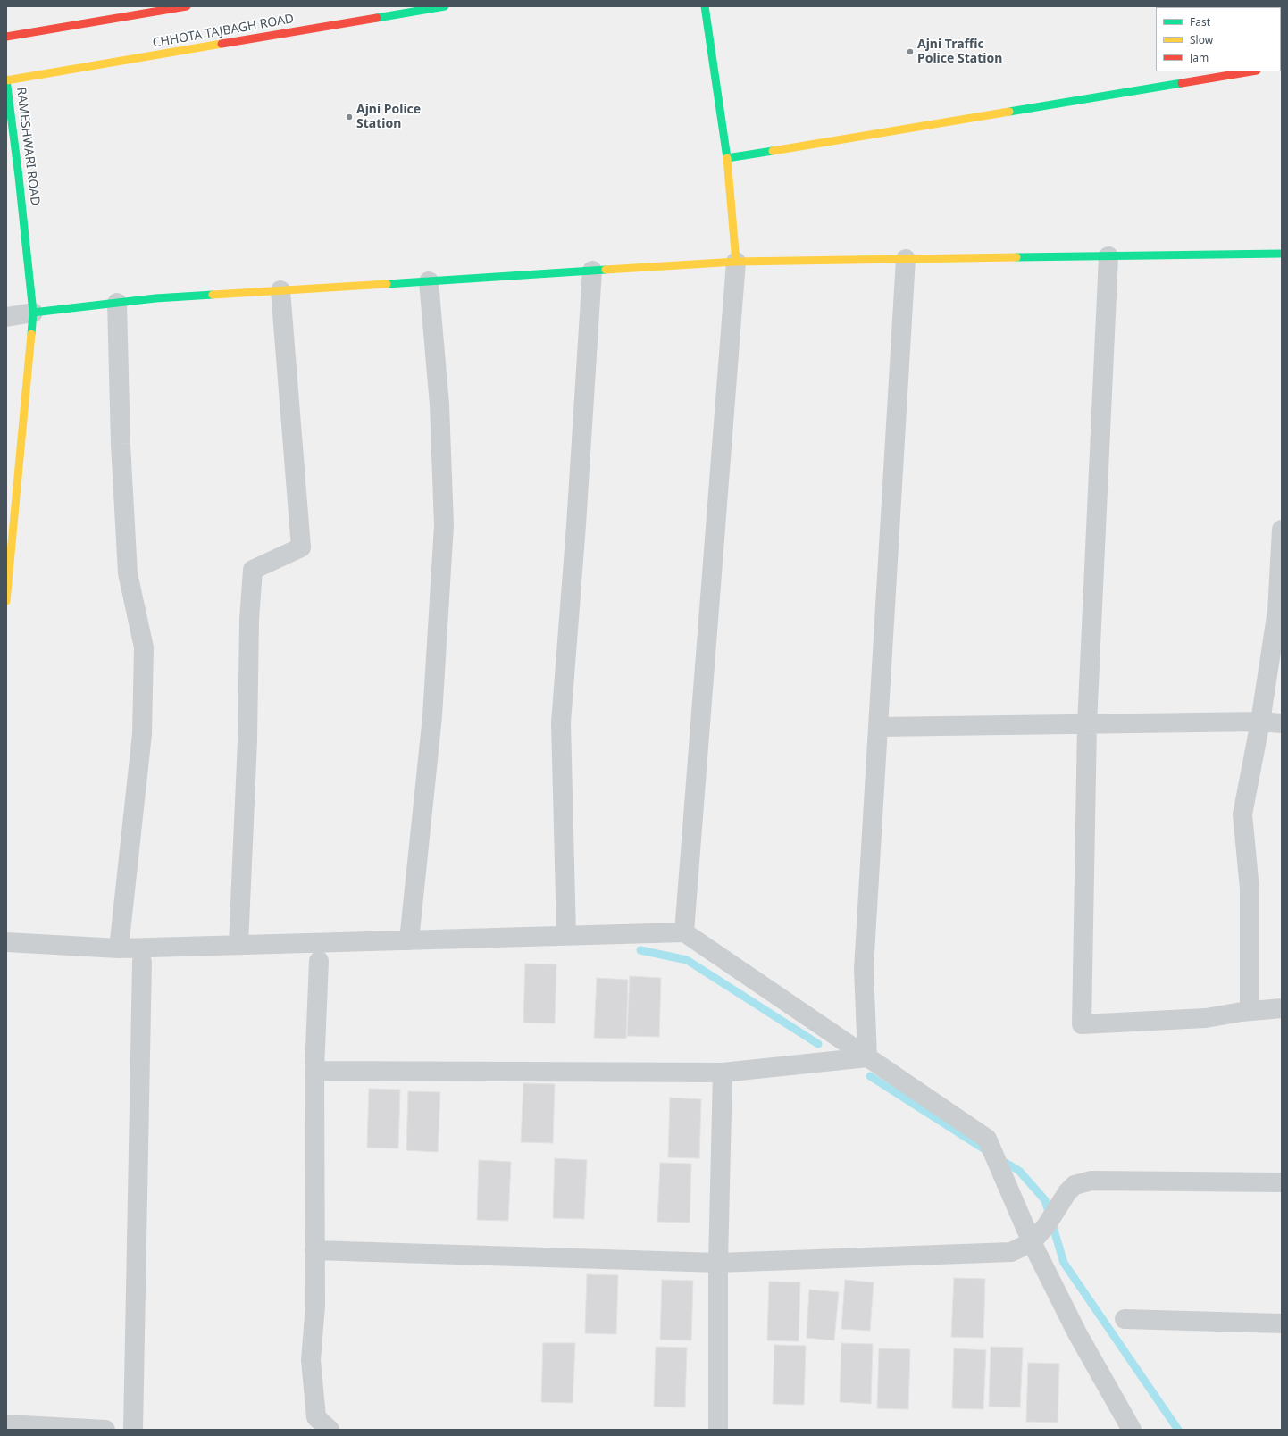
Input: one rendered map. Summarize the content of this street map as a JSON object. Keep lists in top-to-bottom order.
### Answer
{
  "streets": {
    "street": ["CHHOTA TAJBAGH ROAD", "RAMESHWARI ROAD"]
  },
  "crossings": [
    ["CHHOTA TAJBAGH ROAD", "RAMESHWARI ROAD"]
  ],
  "places": ["Ajni Traffic Police Station", "Ajni Police Station"],
  "legend": ["Fast", "Slow", "Jam"]
}
